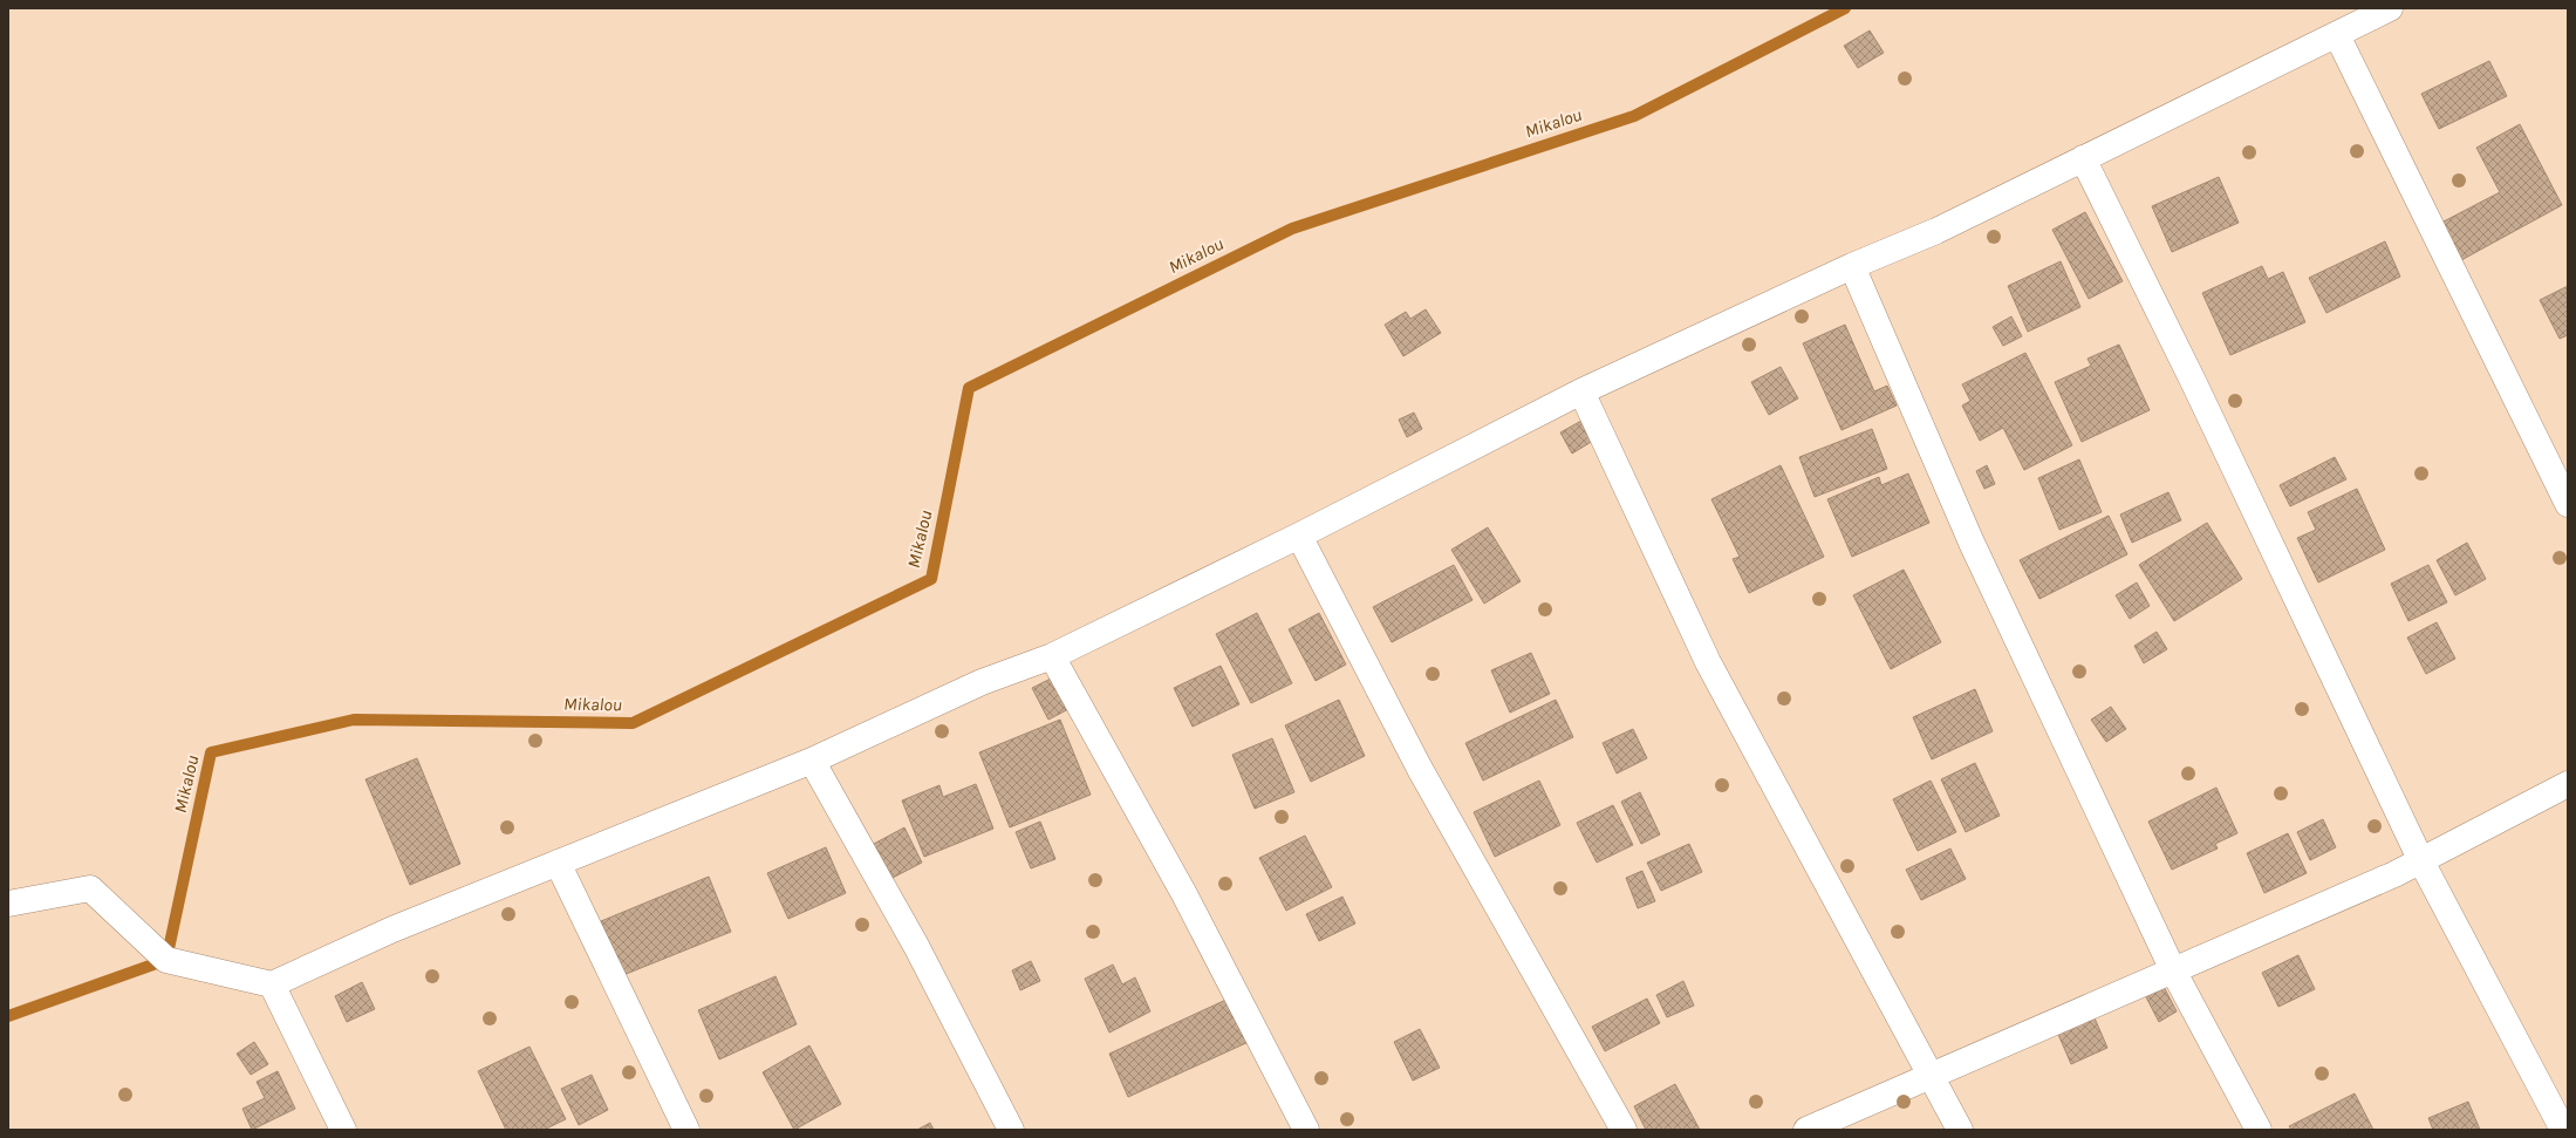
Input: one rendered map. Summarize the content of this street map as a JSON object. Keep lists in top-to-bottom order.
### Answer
{
  "water": ["Mikalou"]
}
